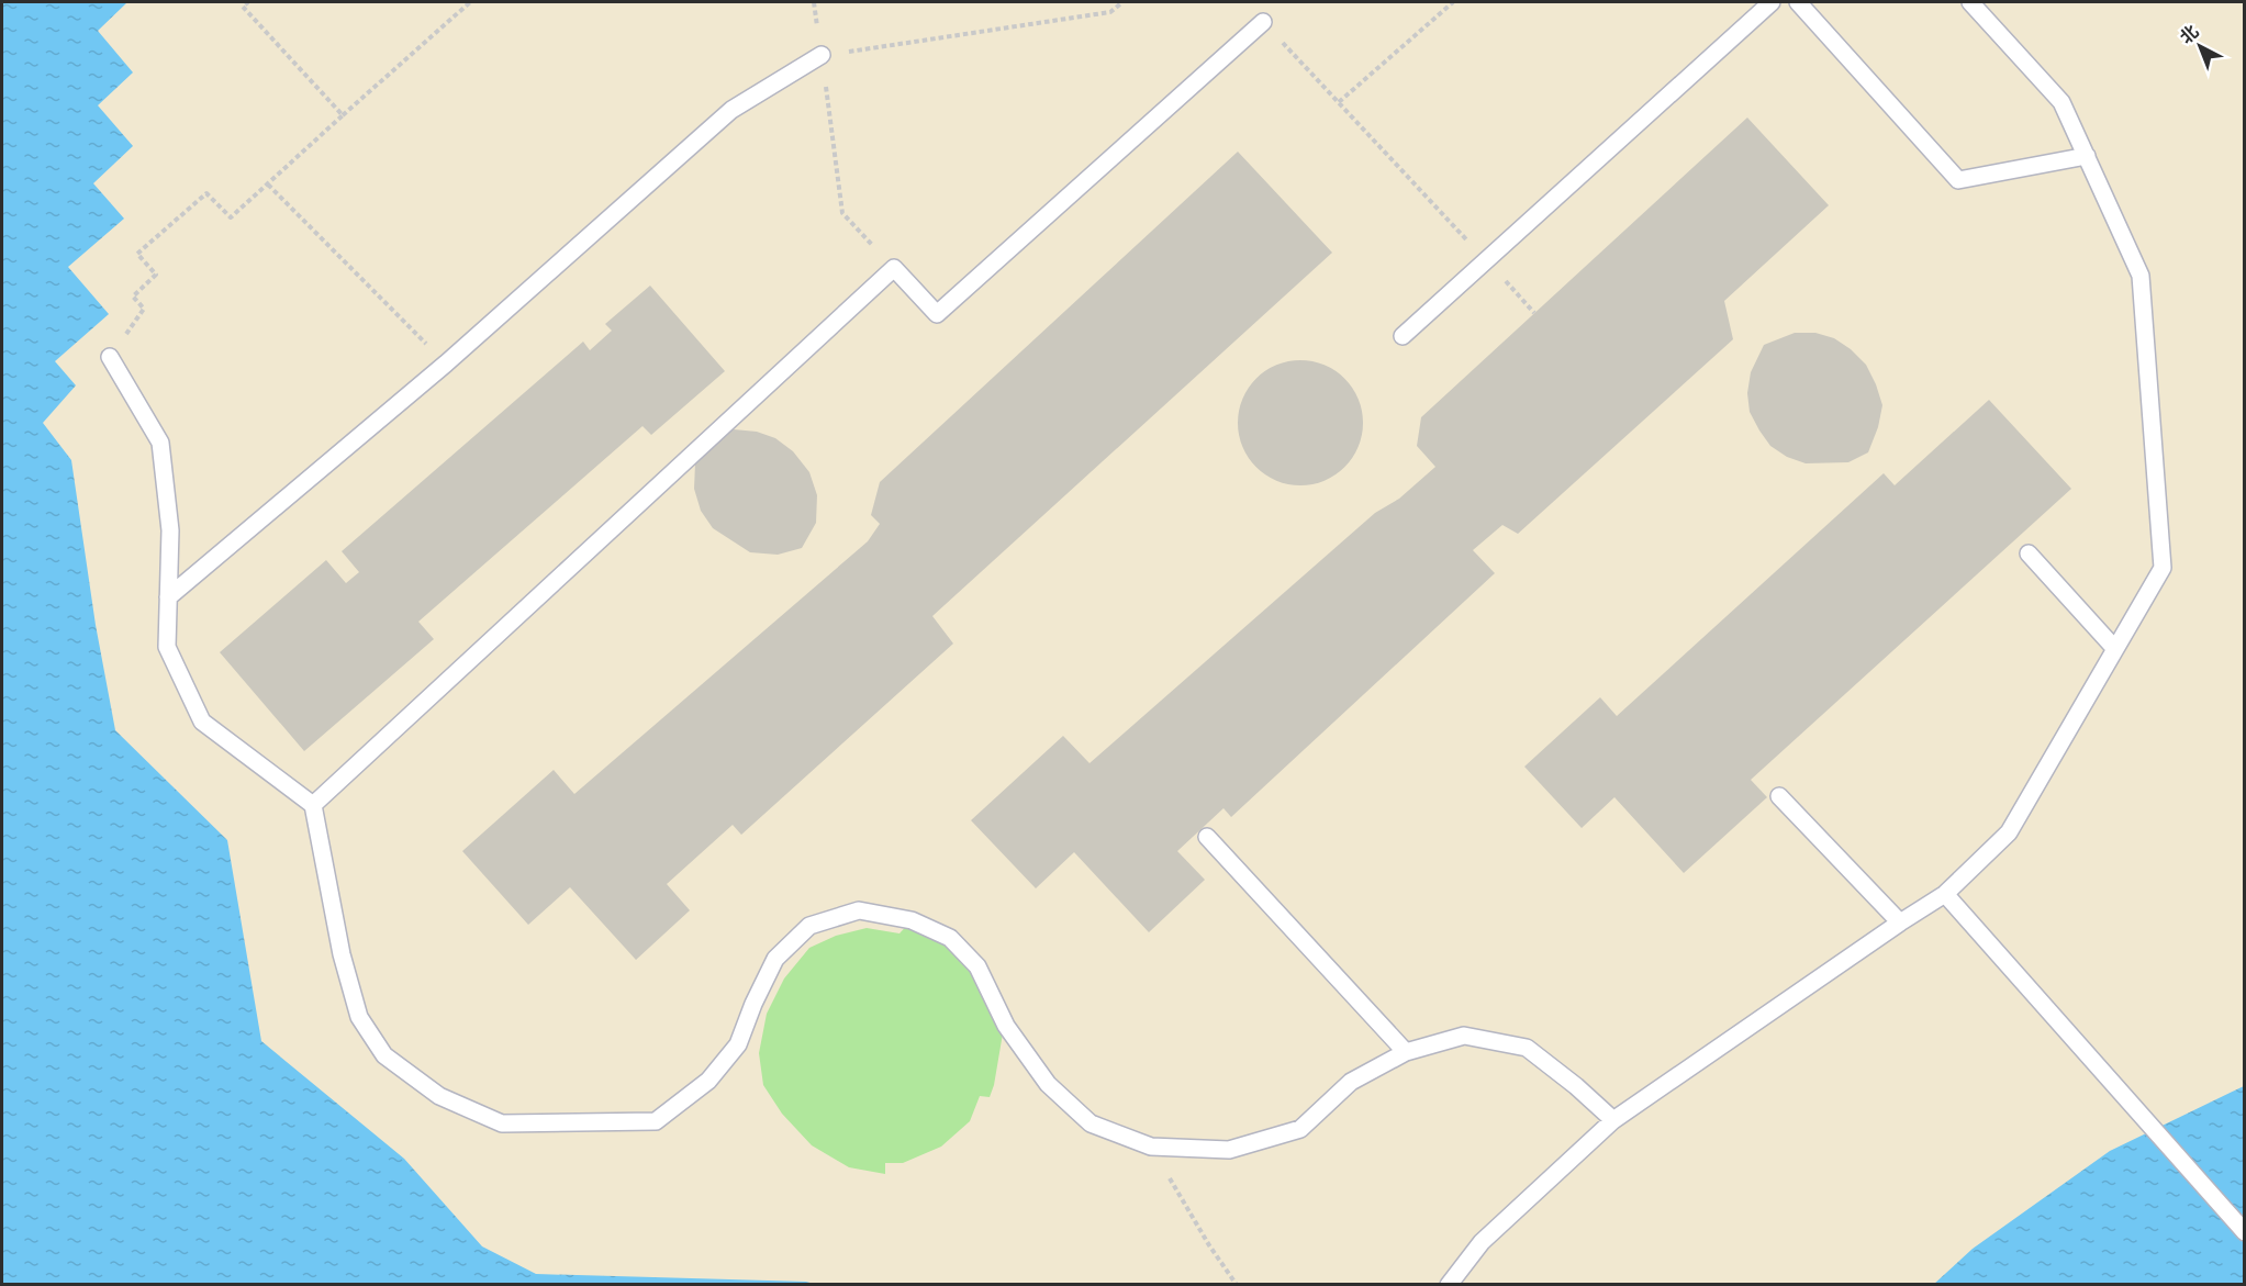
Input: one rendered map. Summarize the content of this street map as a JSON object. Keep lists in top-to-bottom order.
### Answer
{
  "north": "top left"
}
